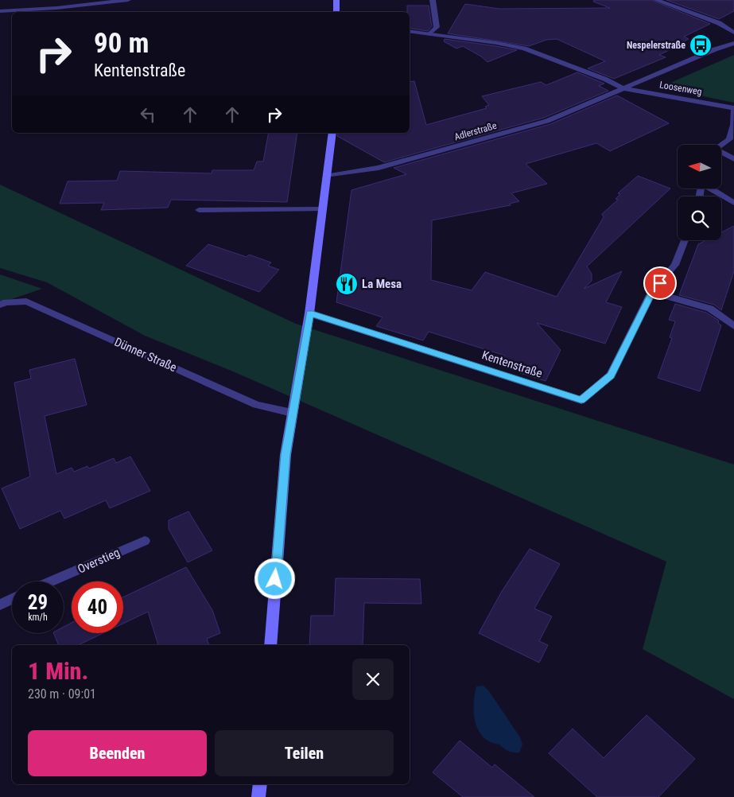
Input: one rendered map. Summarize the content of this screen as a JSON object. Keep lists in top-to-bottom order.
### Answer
{
  "streets": {
    "street": [
      "Loosenweg",
      "Adlerstraße",
      "Dünner Straße",
      "Kentenstraße",
      "Overstieg"
    ]
  },
  "crossings": [
    ["Loosenweg", "Adlerstraße"]
  ],
  "places": {
    "bus stop": ["Nespelerstraße"],
    "restaurant": ["La Mesa"]
  },
  "north": "left",
  "page": {
    "turn": ["90 m", "Kentenstraße"],
    "speed": "29 km/h",
    "limit": "40",
    "heading": ["1 Min.", "230 m · 09:01"],
    "buttons": ["Beenden", "Teilen"]
  }
}
